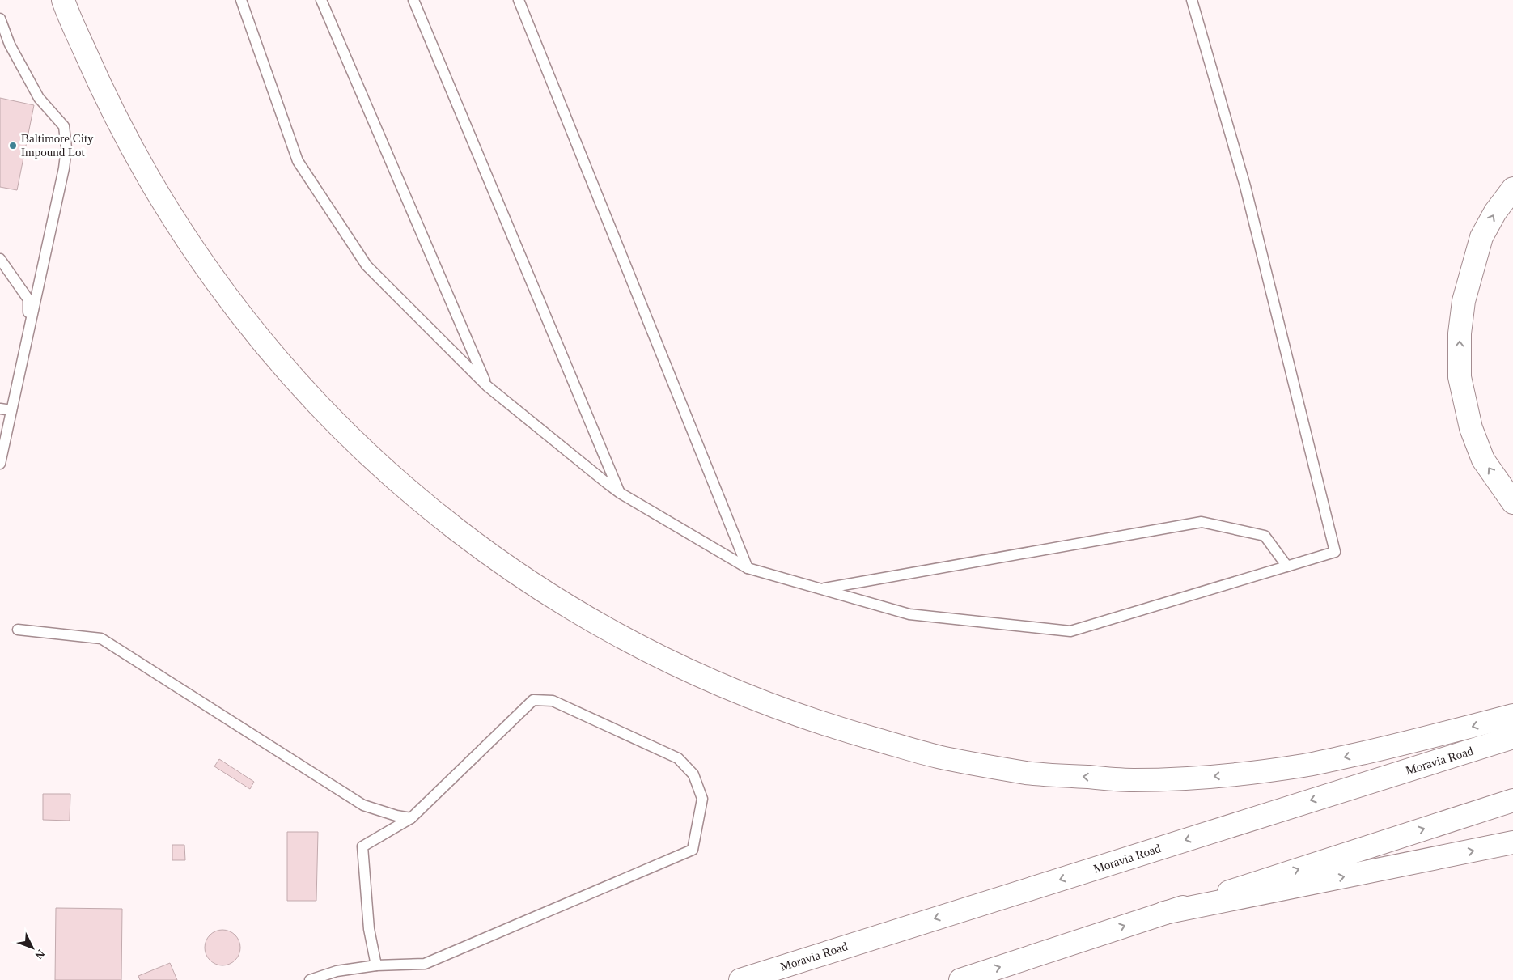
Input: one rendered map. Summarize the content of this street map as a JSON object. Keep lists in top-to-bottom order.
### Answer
{
  "streets": {
    "main road": ["Moravia Road"]
  },
  "places": ["Baltimore City Impound Lot"],
  "north": "bottom right"
}
